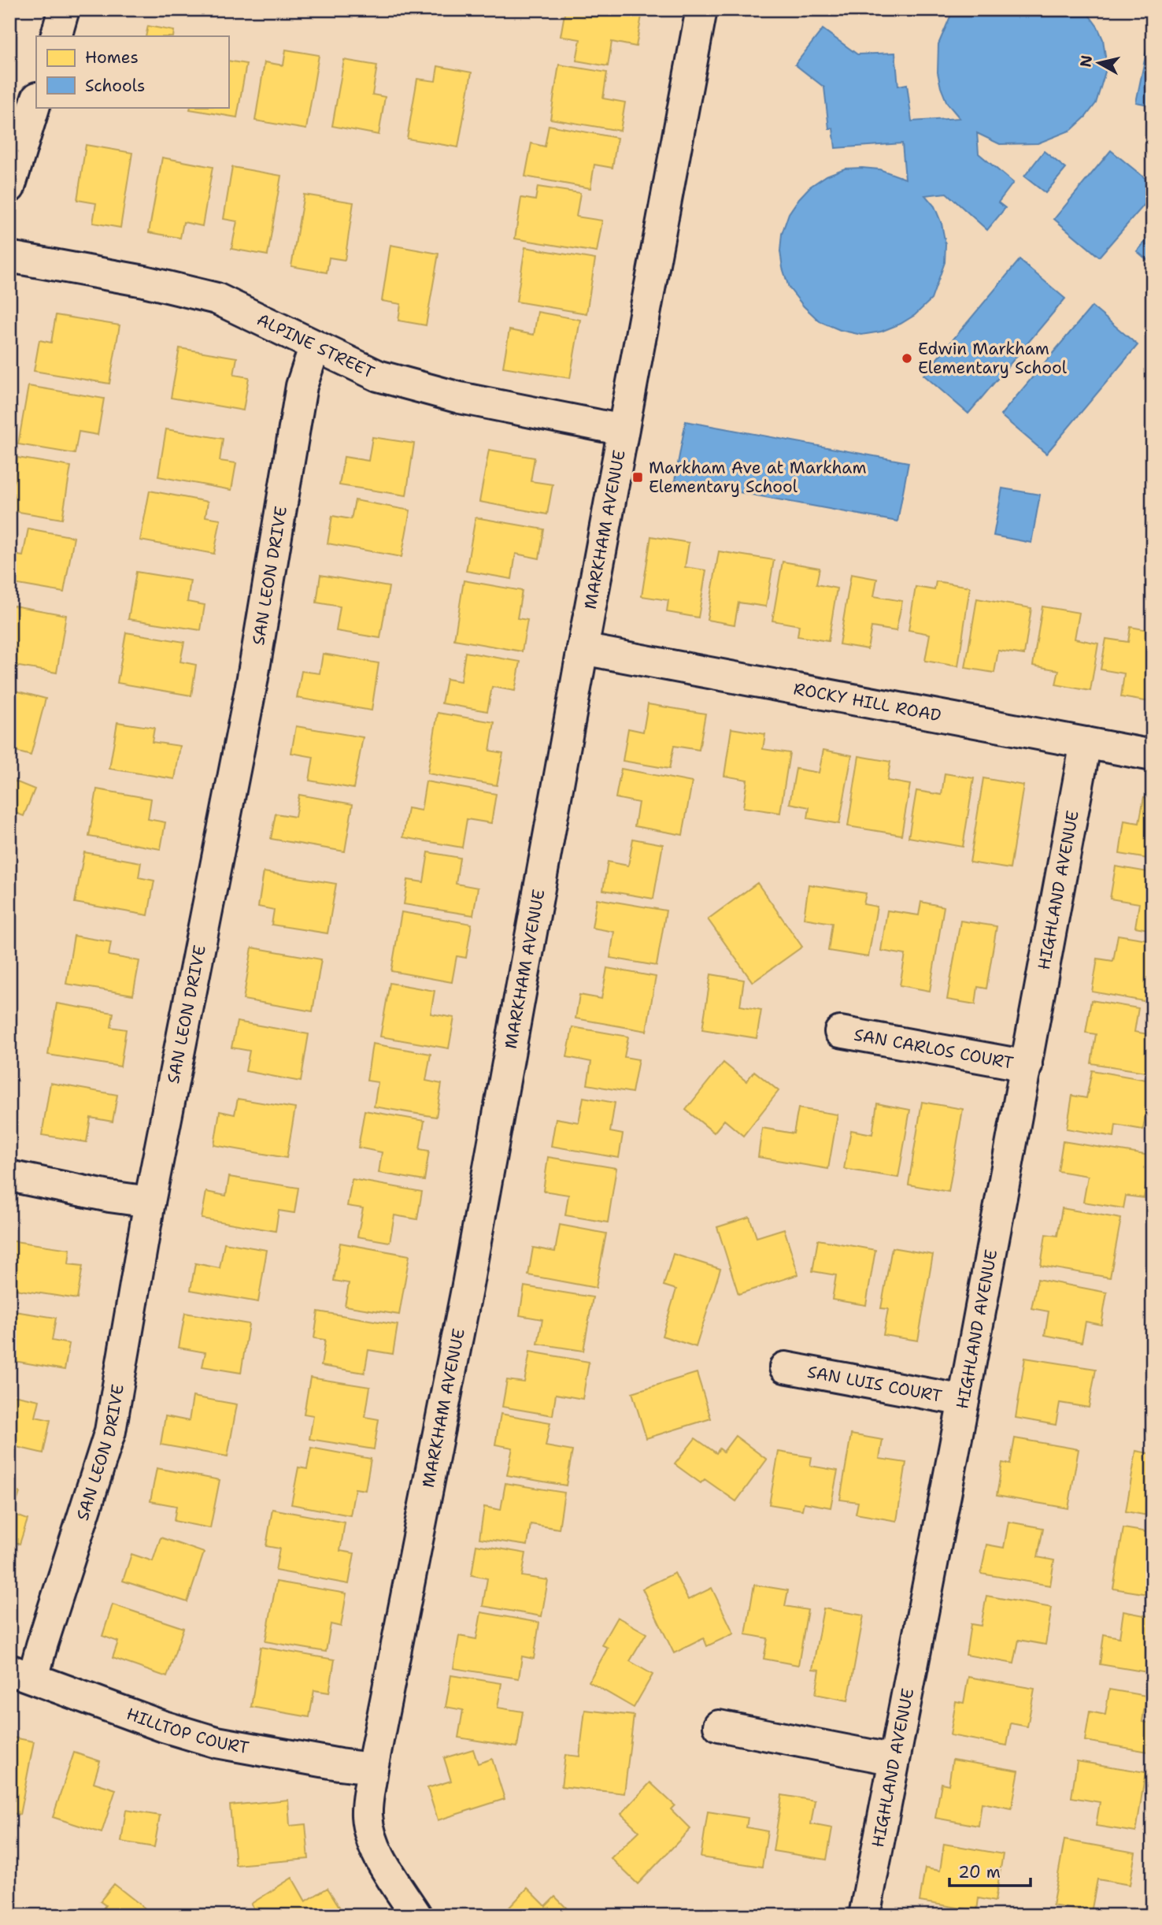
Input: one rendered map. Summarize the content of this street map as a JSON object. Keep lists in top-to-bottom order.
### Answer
{
  "streets": {
    "street": [
      "ALPINE STREET",
      "MARKHAM AVENUE",
      "SAN LEON DRIVE",
      "ROCKY HILL ROAD",
      "HIGHLAND AVENUE",
      "SAN CARLOS COURT",
      "SAN LUIS COURT",
      "HILLTOP COURT"
    ]
  },
  "crossings": [
    ["ALPINE STREET", "MARKHAM AVENUE"],
    ["ALPINE STREET", "SAN LEON DRIVE"],
    ["MARKHAM AVENUE", "ROCKY HILL ROAD"],
    ["MARKHAM AVENUE", "HILLTOP COURT"],
    ["SAN LEON DRIVE", "HILLTOP COURT"],
    ["ROCKY HILL ROAD", "HIGHLAND AVENUE"],
    ["HIGHLAND AVENUE", "SAN CARLOS COURT"],
    ["HIGHLAND AVENUE", "SAN LUIS COURT"]
  ],
  "places": {
    "other": ["Edwin Markham Elementary School"],
    "transit": ["Markham Ave at Markham Elementary School"]
  },
  "legend": ["Homes", "Schools"],
  "scale_bar": "20 m",
  "north": "left"
}
